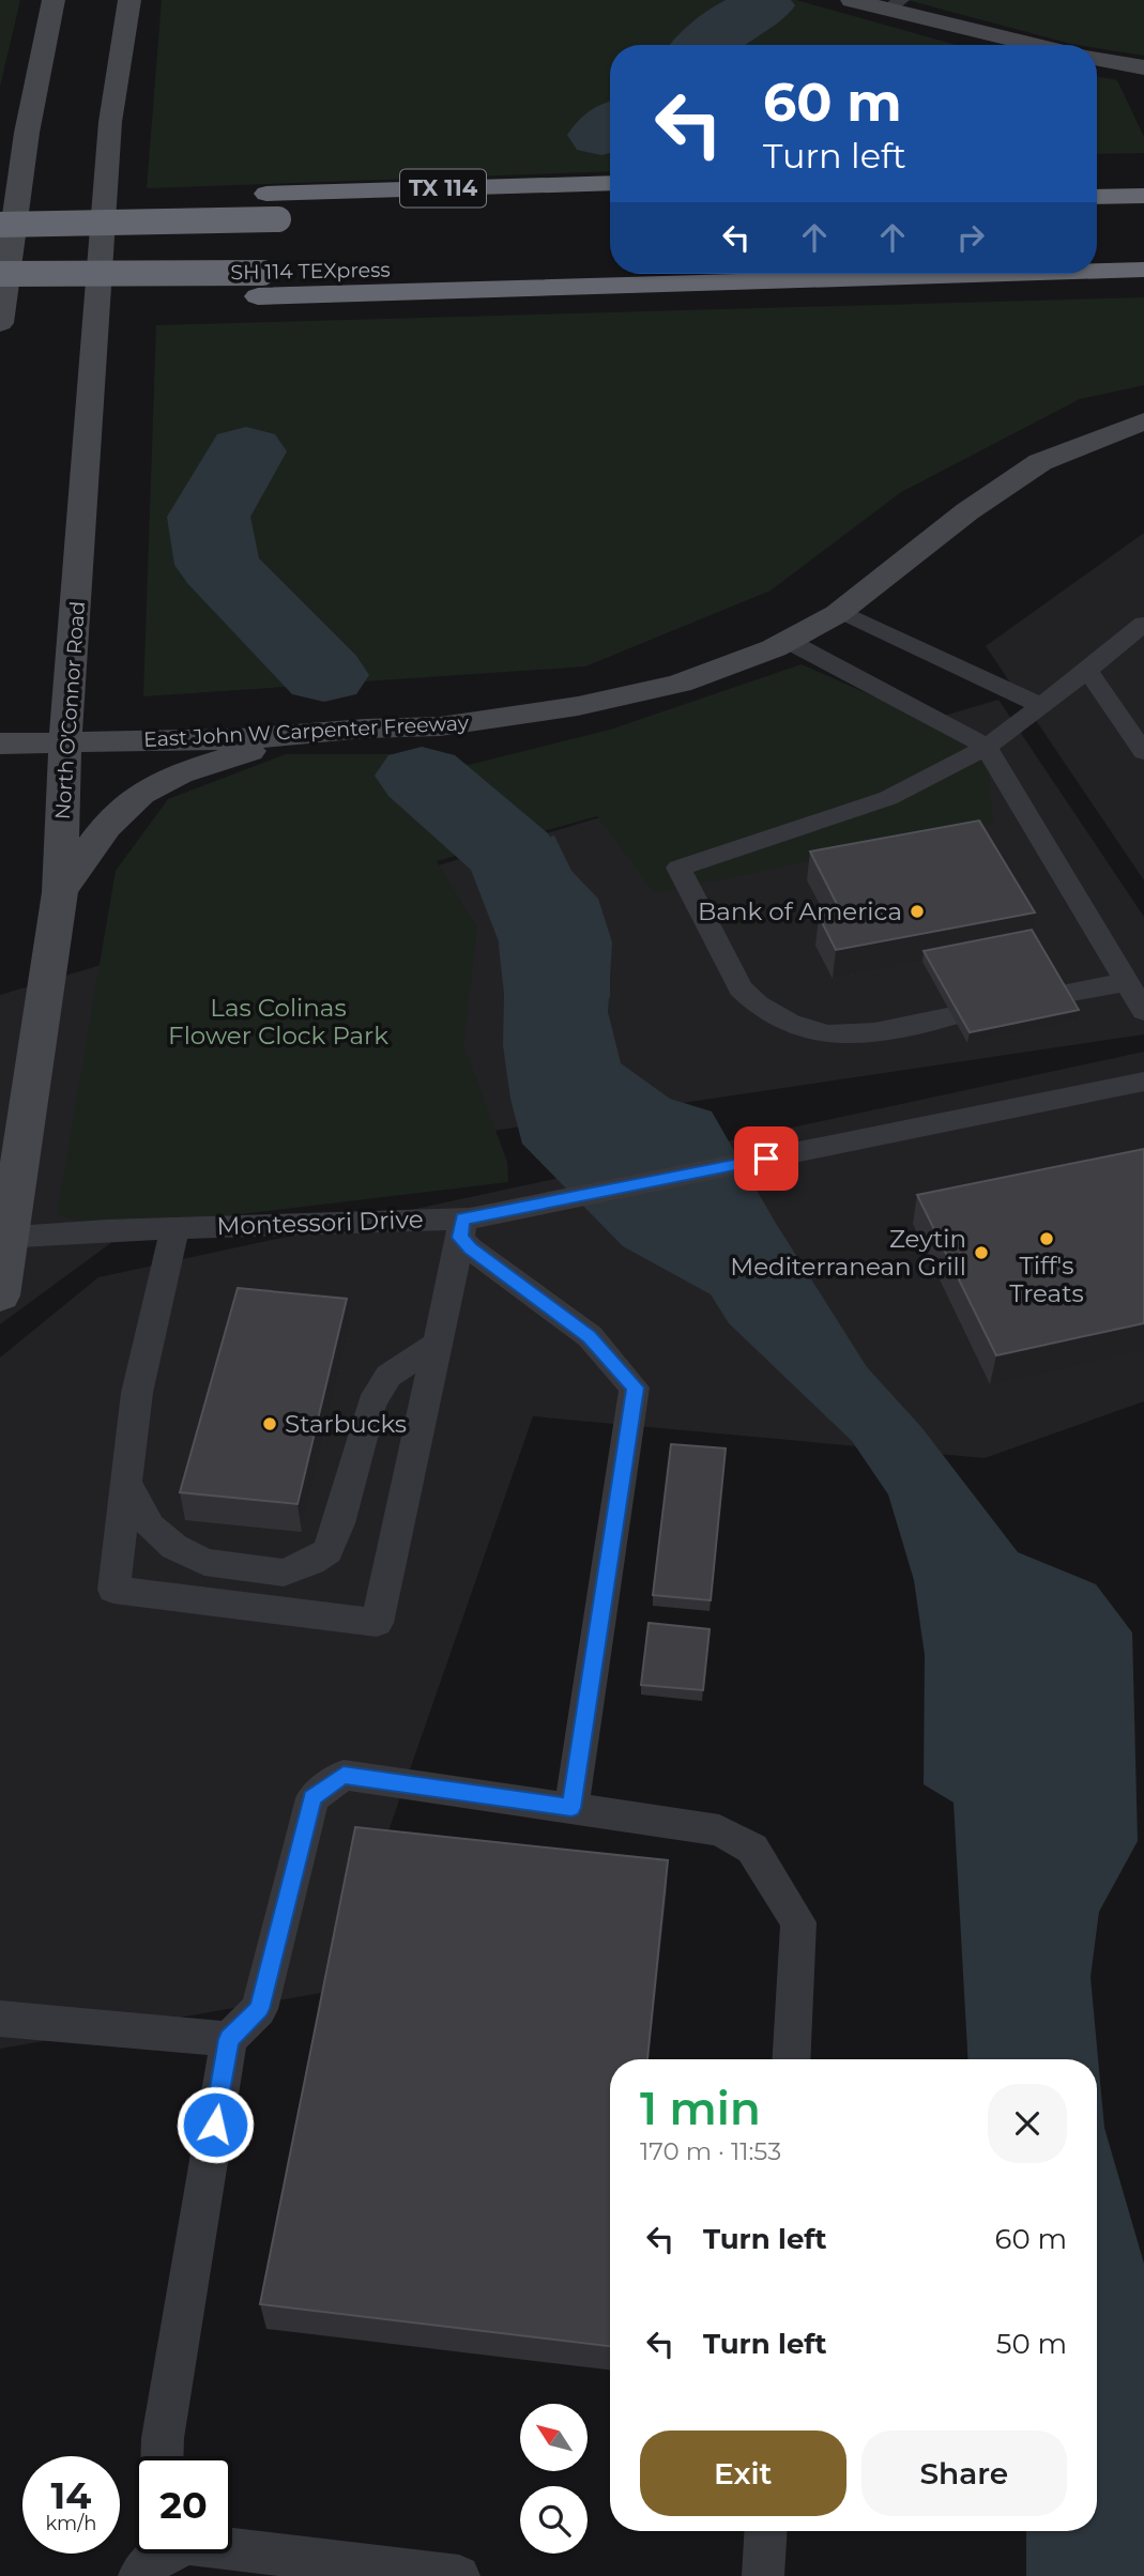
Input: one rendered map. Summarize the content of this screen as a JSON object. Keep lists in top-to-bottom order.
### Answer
{
  "streets": {
    "highway": ["TX 114", "SH 114 TEXpress"],
    "main road": ["North O'Connor Road", "East John W Carpenter Freeway"],
    "lane": ["Montessori Drive"]
  },
  "crossings": [
    ["North O'Connor Road", "East John W Carpenter Freeway"],
    ["North O'Connor Road", "Montessori Drive"]
  ],
  "parks": ["Las Colinas Flower Clock Park"],
  "places": [
    "Bank of America",
    "Tiff's Treats",
    "Zeytin Mediterranean Grill",
    "Starbucks"
  ],
  "north": "top left",
  "page": {
    "turn": ["60 m", "Turn left"],
    "heading": ["1 min", "170 m · 11:53"],
    "list": [
      {
        "name": "Turn left",
        "value": "60 m"
      },
      {
        "name": "Turn left",
        "value": "50 m"
      }
    ],
    "buttons": ["Exit", "Share"],
    "speed": "14 km/h",
    "limit": "20"
  }
}
